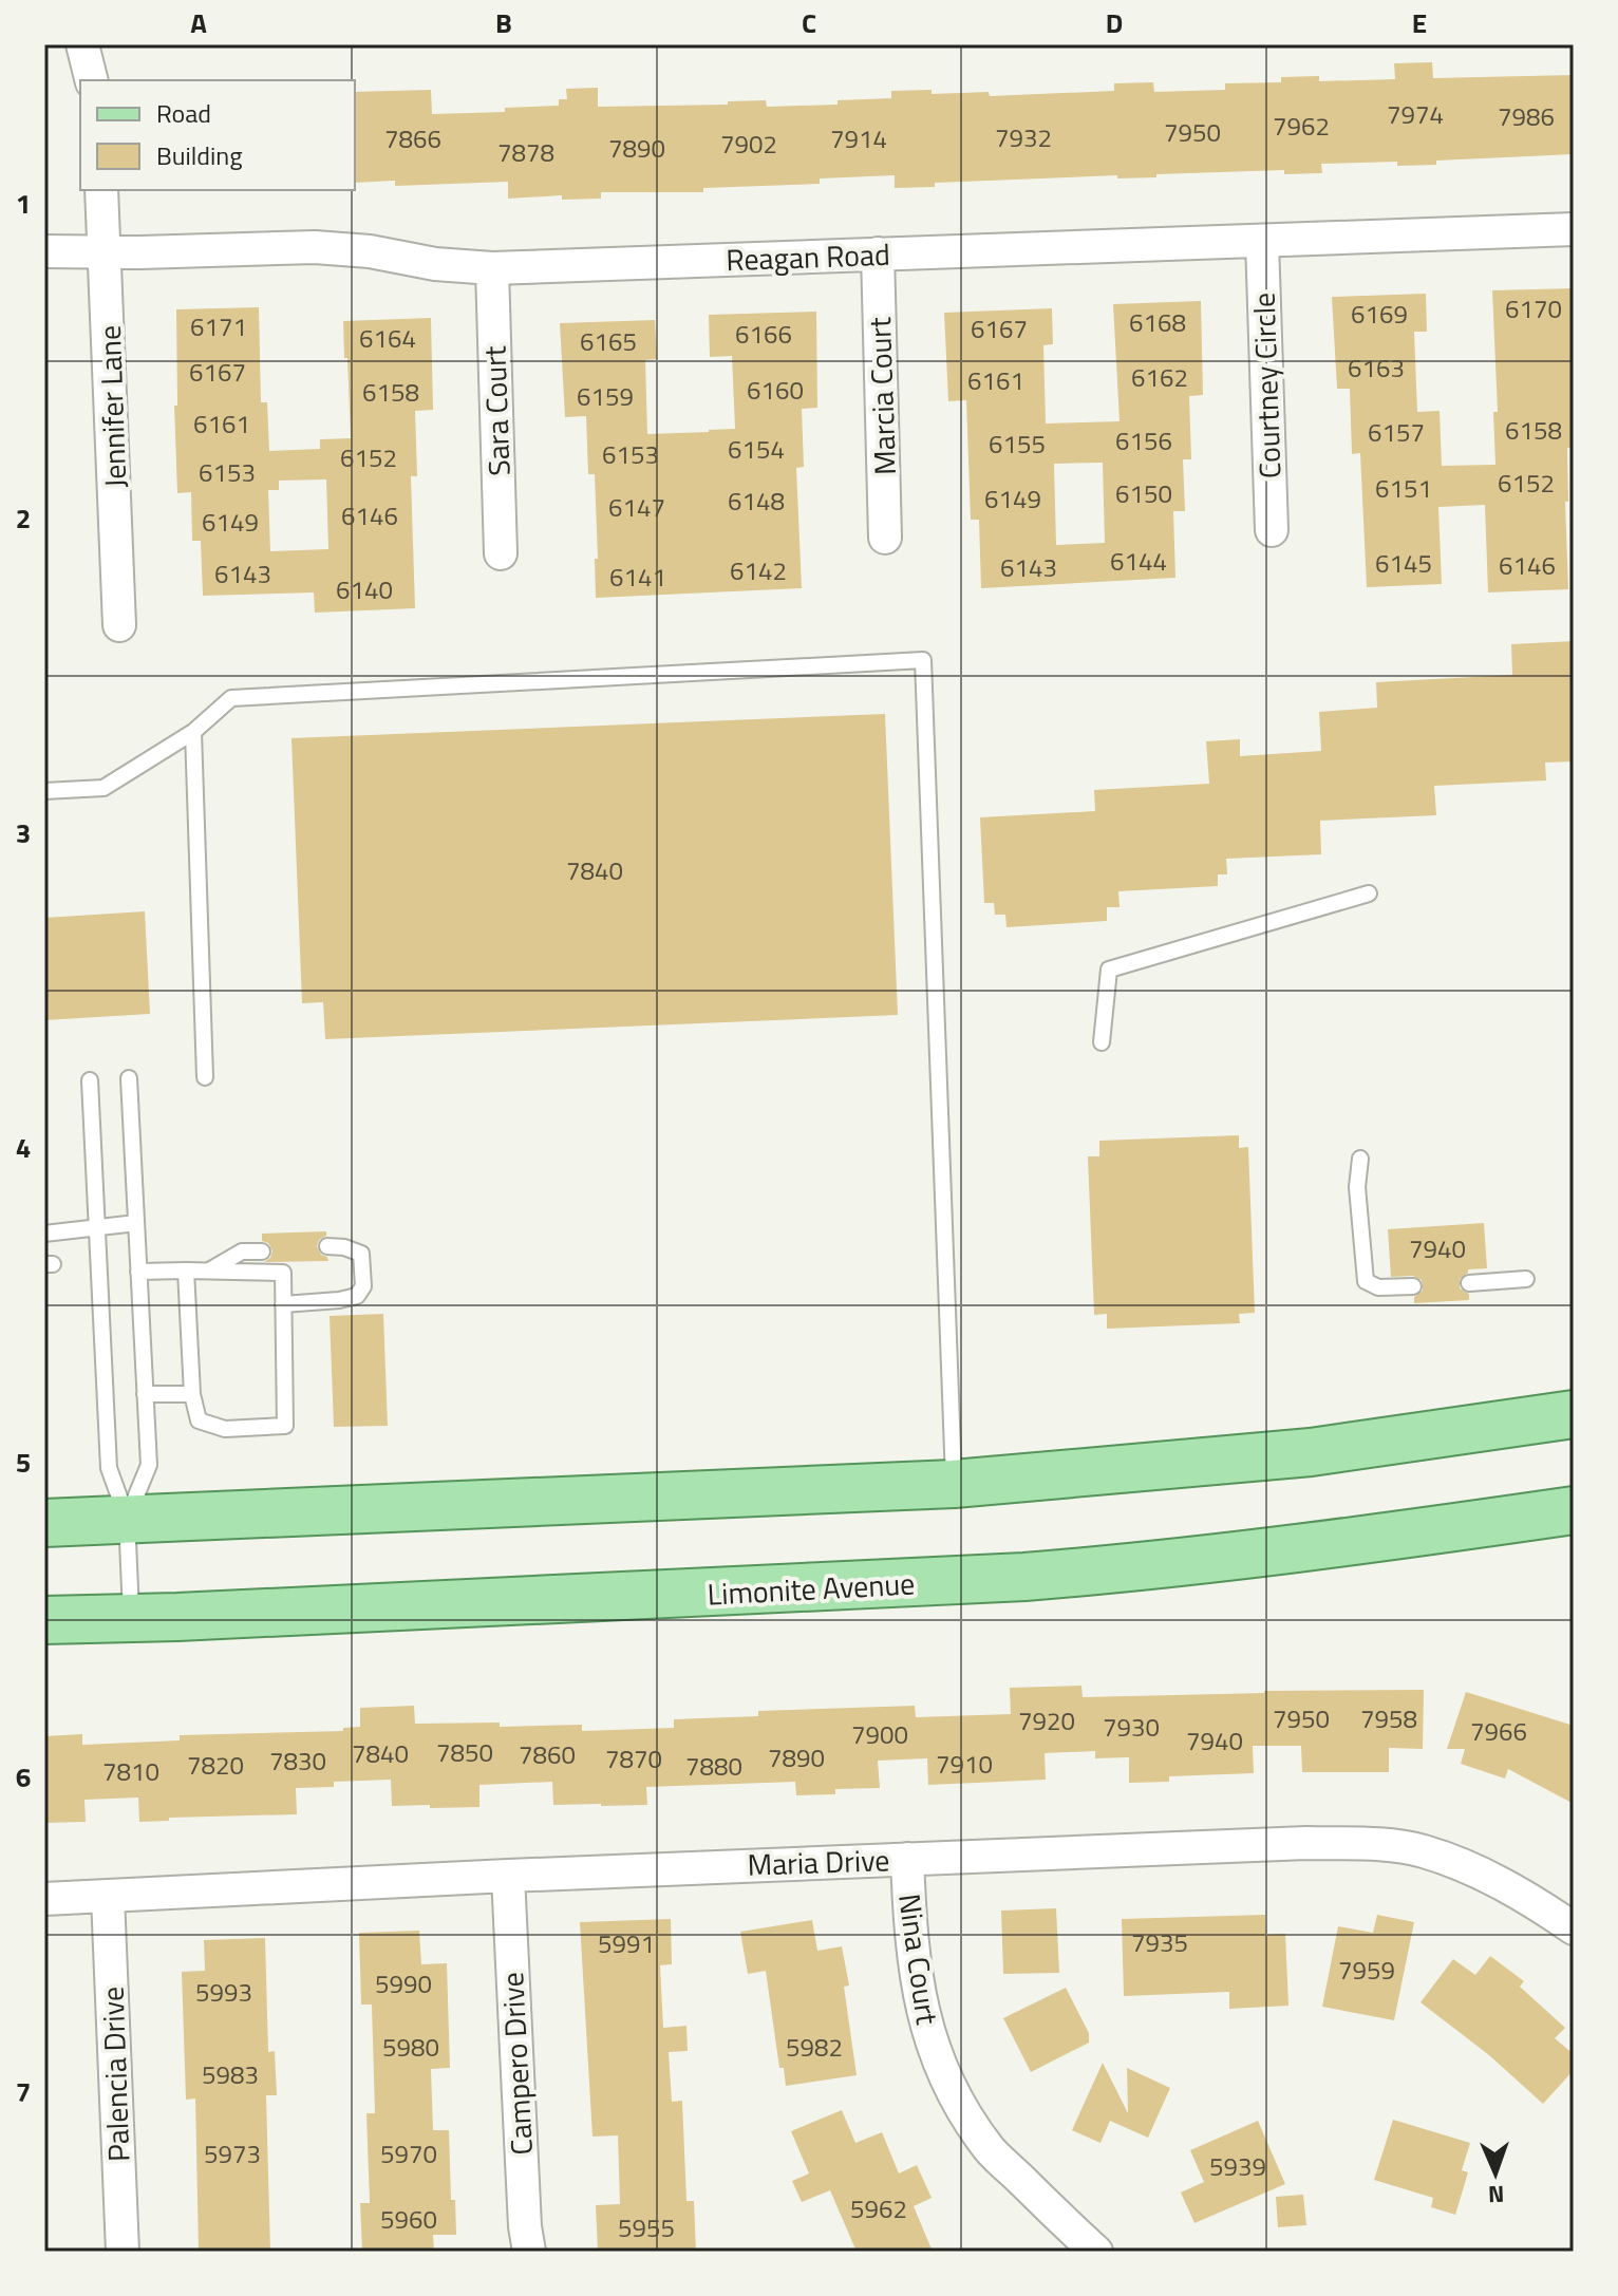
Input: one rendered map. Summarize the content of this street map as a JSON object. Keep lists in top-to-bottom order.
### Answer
{
  "streets": {
    "main road": ["Limonite Avenue"],
    "street": [
      "Reagan Road",
      "Courtney Circle",
      "Marcia Court",
      "Jennifer Lane",
      "Sara Court",
      "Maria Drive",
      "Nina Court",
      "Campero Drive",
      "Palencia Drive"
    ]
  },
  "crossings": [
    ["Reagan Road", "Courtney Circle"],
    ["Reagan Road", "Marcia Court"],
    ["Reagan Road", "Jennifer Lane"],
    ["Reagan Road", "Sara Court"],
    ["Maria Drive", "Nina Court"],
    ["Maria Drive", "Campero Drive"],
    ["Maria Drive", "Palencia Drive"]
  ],
  "house_numbers": [
    "7974",
    "7986",
    "7962",
    "7950",
    "7932",
    "7866",
    "7914",
    "7902",
    "7890",
    "7878",
    "6170",
    "6169",
    "6168",
    "6171",
    "6167",
    "6166",
    "6164",
    "6165",
    "6163",
    "6167",
    "6162",
    "6161",
    "6160",
    "6158",
    "6159",
    "6161",
    "6158",
    "6157",
    "6156",
    "6155",
    "6154",
    "6153",
    "6152",
    "6153",
    "6152",
    "6151",
    "6150",
    "6149",
    "6148",
    "6147",
    "6146",
    "6149",
    "6144",
    "6145",
    "6146",
    "6143",
    "6142",
    "6143",
    "6141",
    "6140",
    "7840",
    "7940",
    "7950",
    "7958",
    "7920",
    "7930",
    "7966",
    "7900",
    "7940",
    "7850",
    "7840",
    "7860",
    "7890",
    "7870",
    "7830",
    "7910",
    "7820",
    "7880",
    "7810",
    "7935",
    "5991",
    "7959",
    "5990",
    "5993",
    "5980",
    "5982",
    "5983",
    "5973",
    "5970",
    "5939",
    "5962",
    "5960",
    "5955"
  ],
  "legend": ["Road", "Building"],
  "north": "bottom",
  "grid": {
    "columns": [
      "A",
      "B",
      "C",
      "D",
      "E"
    ],
    "rows": [
      "1",
      "2",
      "3",
      "4",
      "5",
      "6",
      "7"
    ]
  }
}
